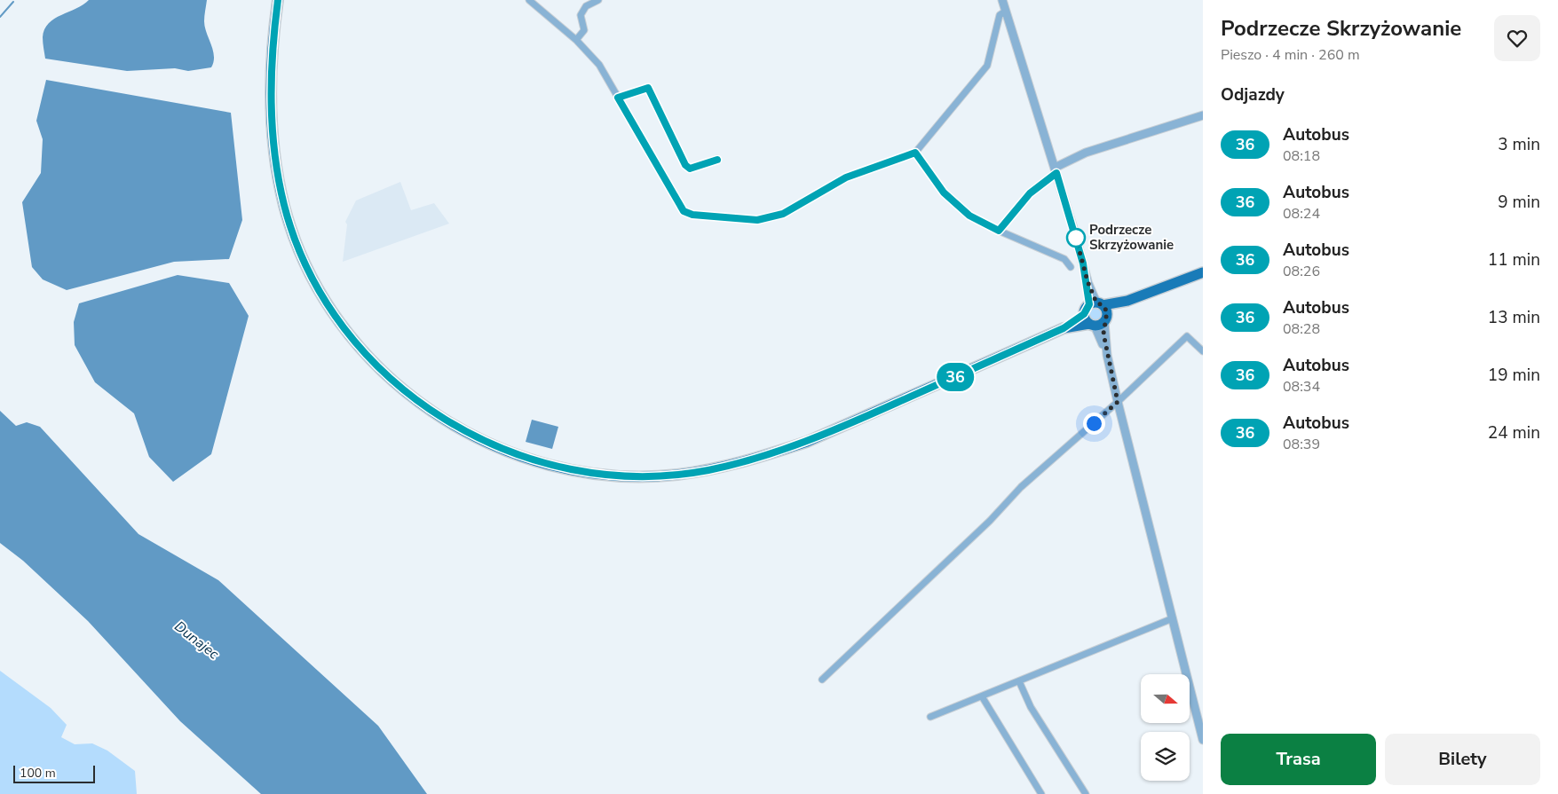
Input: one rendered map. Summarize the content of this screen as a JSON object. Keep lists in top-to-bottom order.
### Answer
{
  "water": ["Dunajec"],
  "places": ["Podrzecze Skrzyżowanie"],
  "lines": ["bus line 36"],
  "scale_bar": "100 m",
  "north": "right",
  "page": {
    "on_map": "36",
    "heading": [
      ["Podrzecze Skrzyżowanie", "Pieszo · 4 min · 260 m"],
      "Odjazdy"
    ],
    "list": [
      {
        "mark": "36",
        "name": "Autobus",
        "note": "08:18",
        "value": "3 min"
      },
      {
        "mark": "36",
        "name": "Autobus",
        "note": "08:24",
        "value": "9 min"
      },
      {
        "mark": "36",
        "name": "Autobus",
        "note": "08:26",
        "value": "11 min"
      },
      {
        "mark": "36",
        "name": "Autobus",
        "note": "08:28",
        "value": "13 min"
      },
      {
        "mark": "36",
        "name": "Autobus",
        "note": "08:34",
        "value": "19 min"
      },
      {
        "mark": "36",
        "name": "Autobus",
        "note": "08:39",
        "value": "24 min"
      }
    ],
    "buttons": ["Trasa", "Bilety"],
    "scale": "100 m"
  }
}
